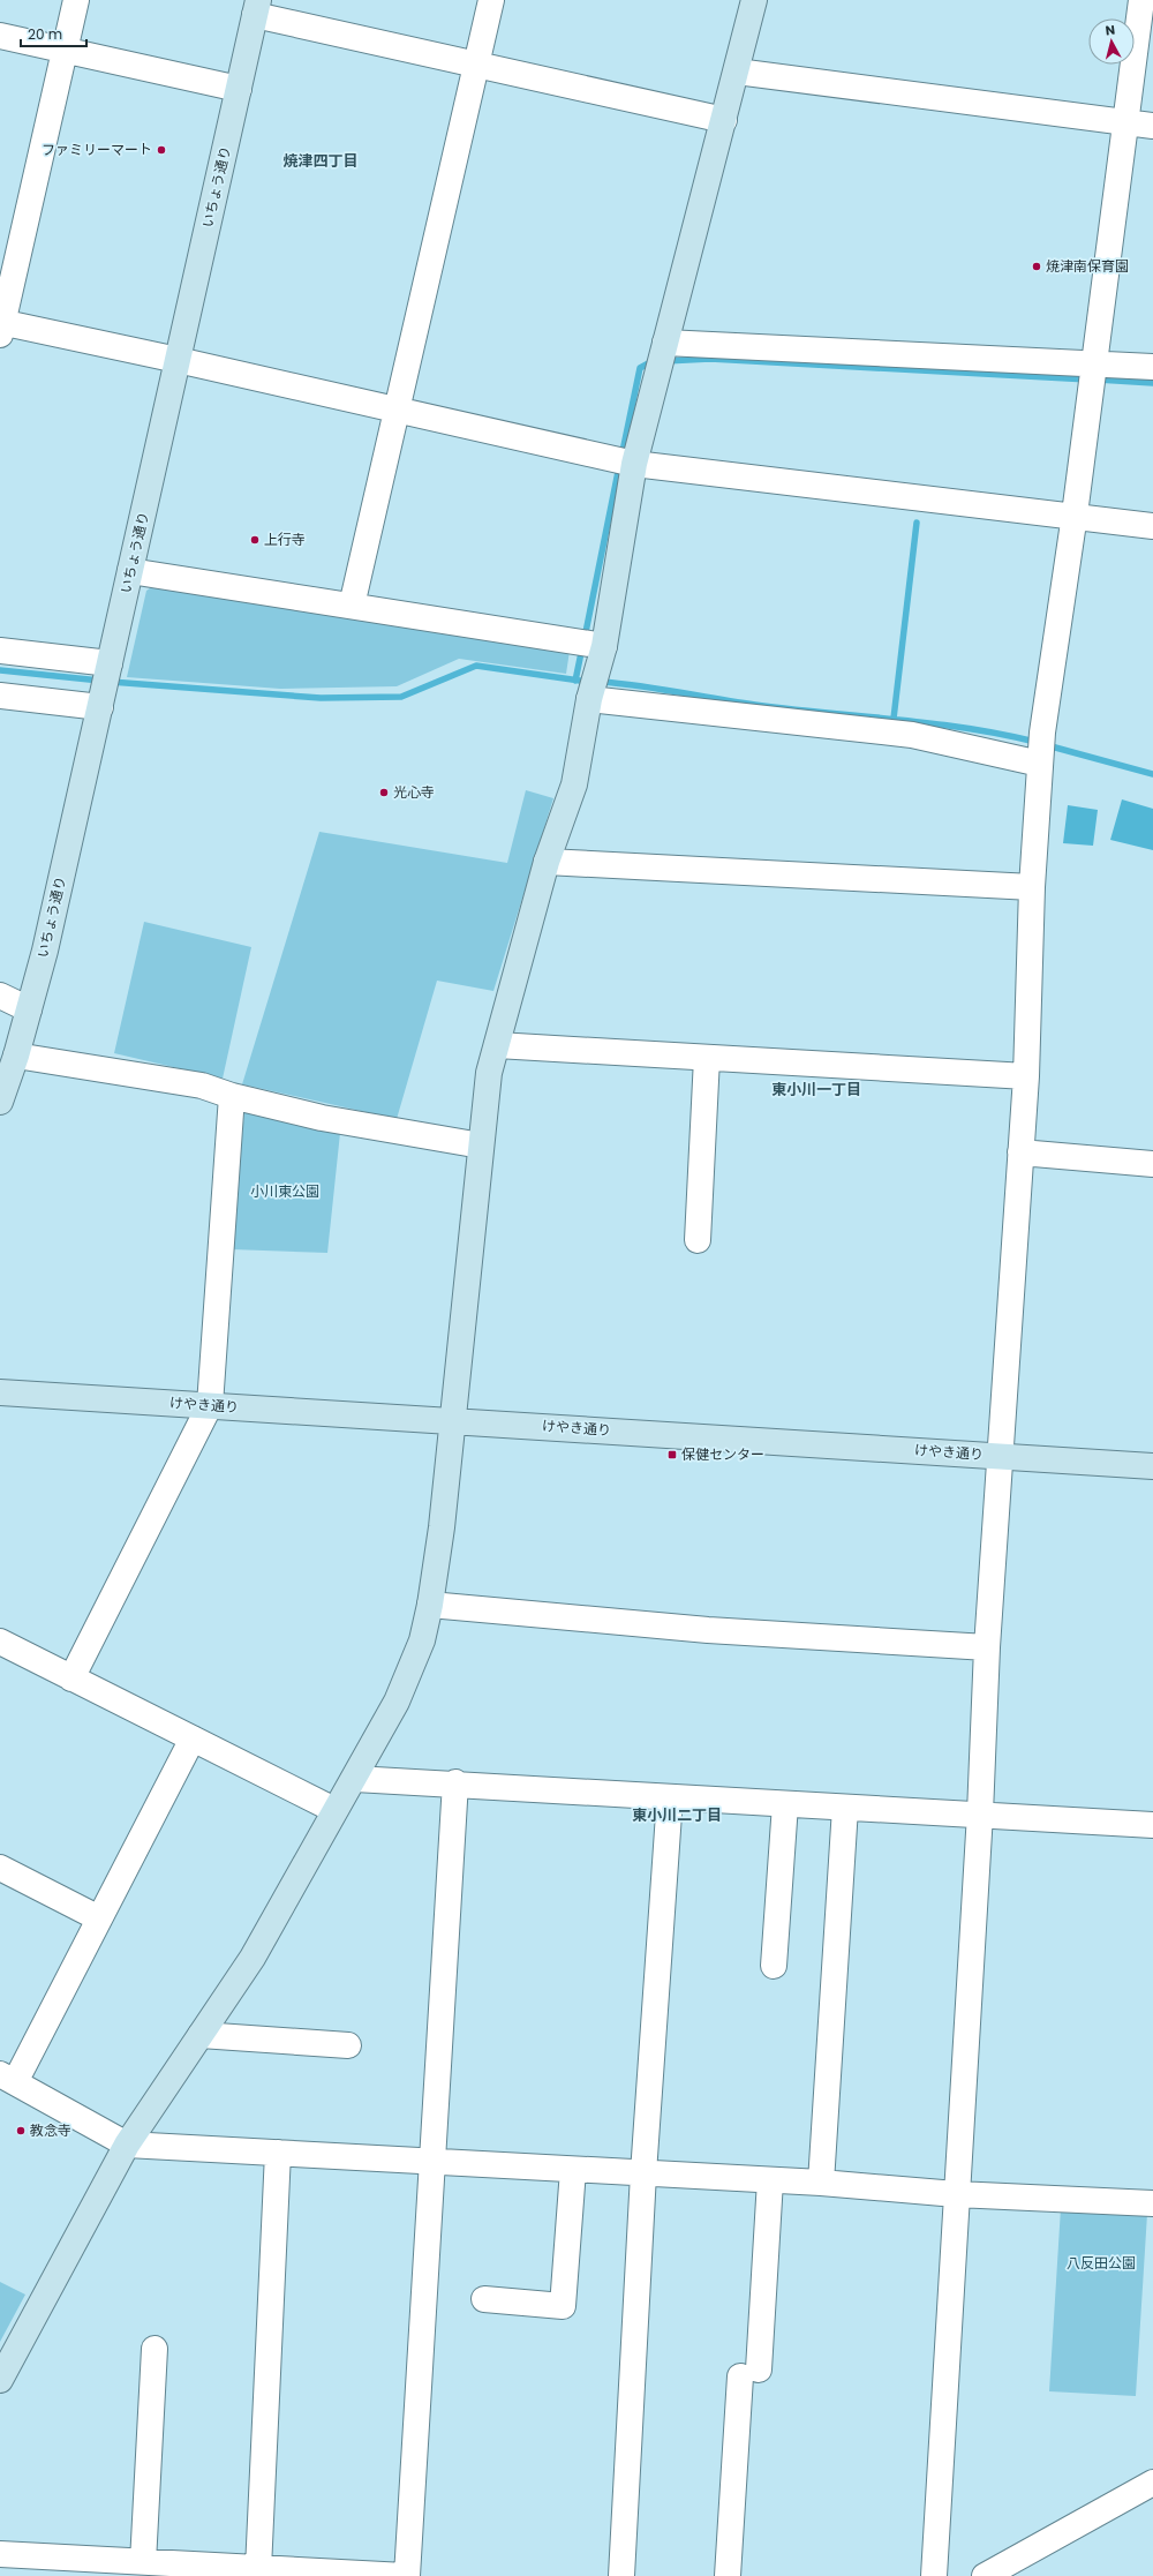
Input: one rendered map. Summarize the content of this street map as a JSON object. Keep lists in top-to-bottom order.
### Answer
{
  "streets": {
    "street": ["いちょう通り", "けやき通り"]
  },
  "districts": ["焼津四丁目", "東小川一丁目", "東小川二丁目"],
  "parks": ["小川東公園", "八反田公園"],
  "places": {
    "other": [
      "ファミリーマート",
      "焼津南保育園",
      "上行寺",
      "光心寺",
      "教念寺"
    ],
    "transit": ["保健センター"]
  },
  "scale_bar": "20 m",
  "north": "top"
}
